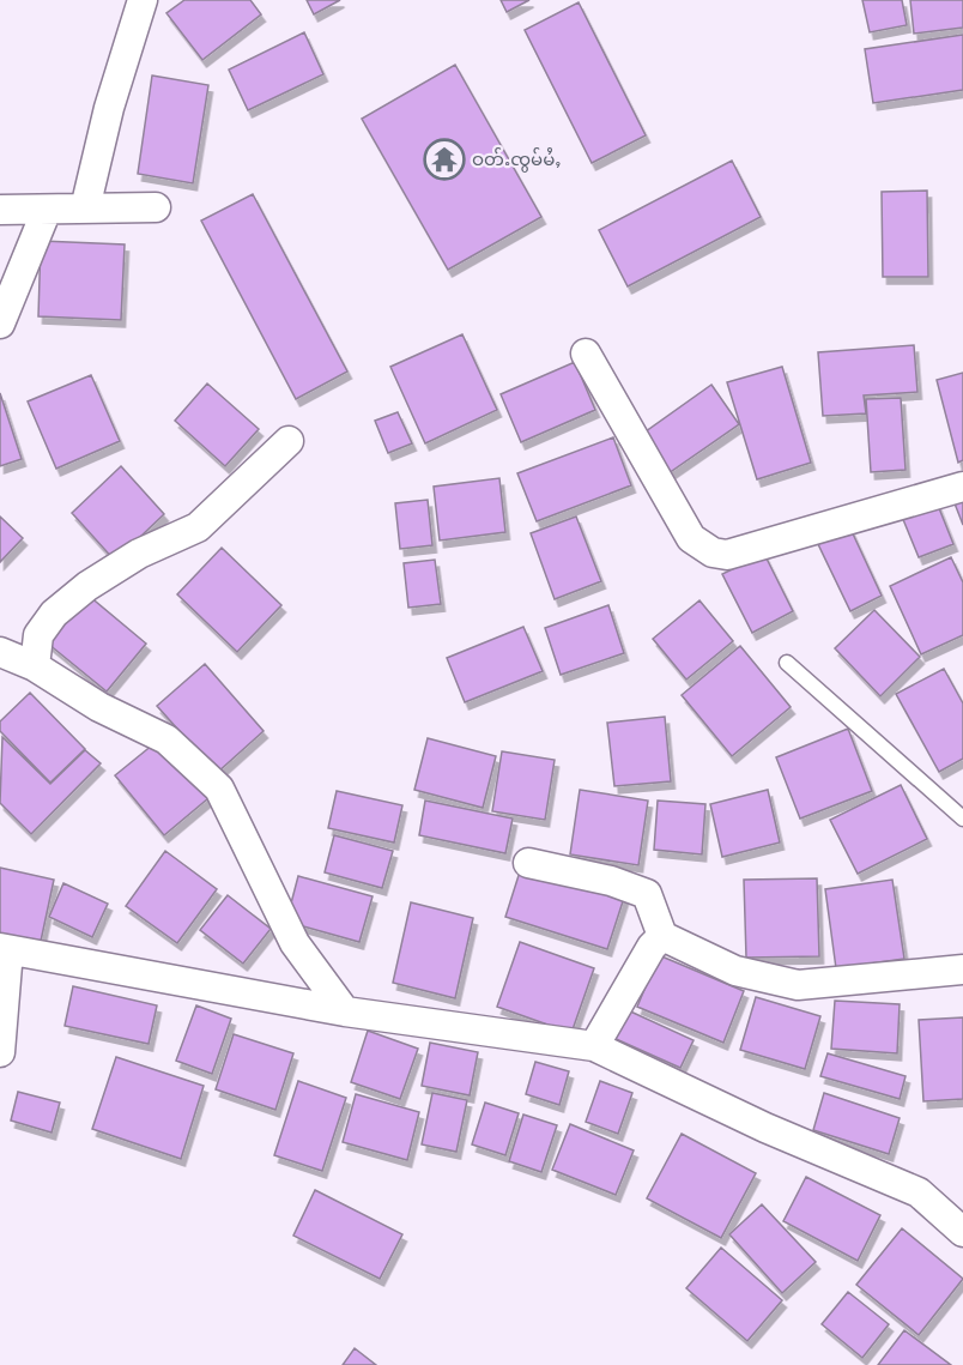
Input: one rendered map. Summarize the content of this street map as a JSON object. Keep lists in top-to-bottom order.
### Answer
{
  "places": {
    "temple": ["ဝတ်ႉၸွမ်မႆႇ"]
  }
}
